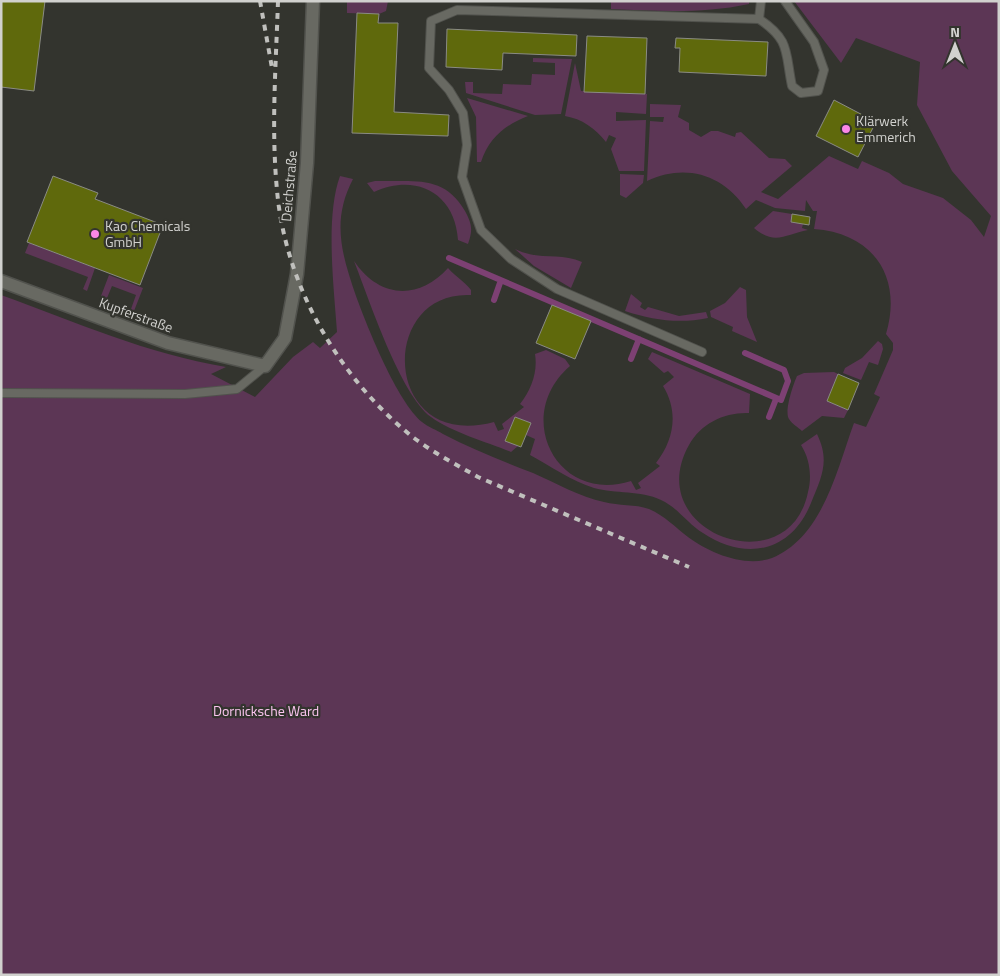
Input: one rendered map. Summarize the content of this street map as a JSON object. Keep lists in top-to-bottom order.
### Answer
{
  "streets": {
    "street": ["Deichstraße", "Kupferstraße"]
  },
  "crossings": [
    ["Deichstraße", "Kupferstraße"]
  ],
  "parks": ["Dornicksche Ward"],
  "places": ["Klärwerk Emmerich", "Kao Chemicals GmbH"],
  "north": "top"
}
